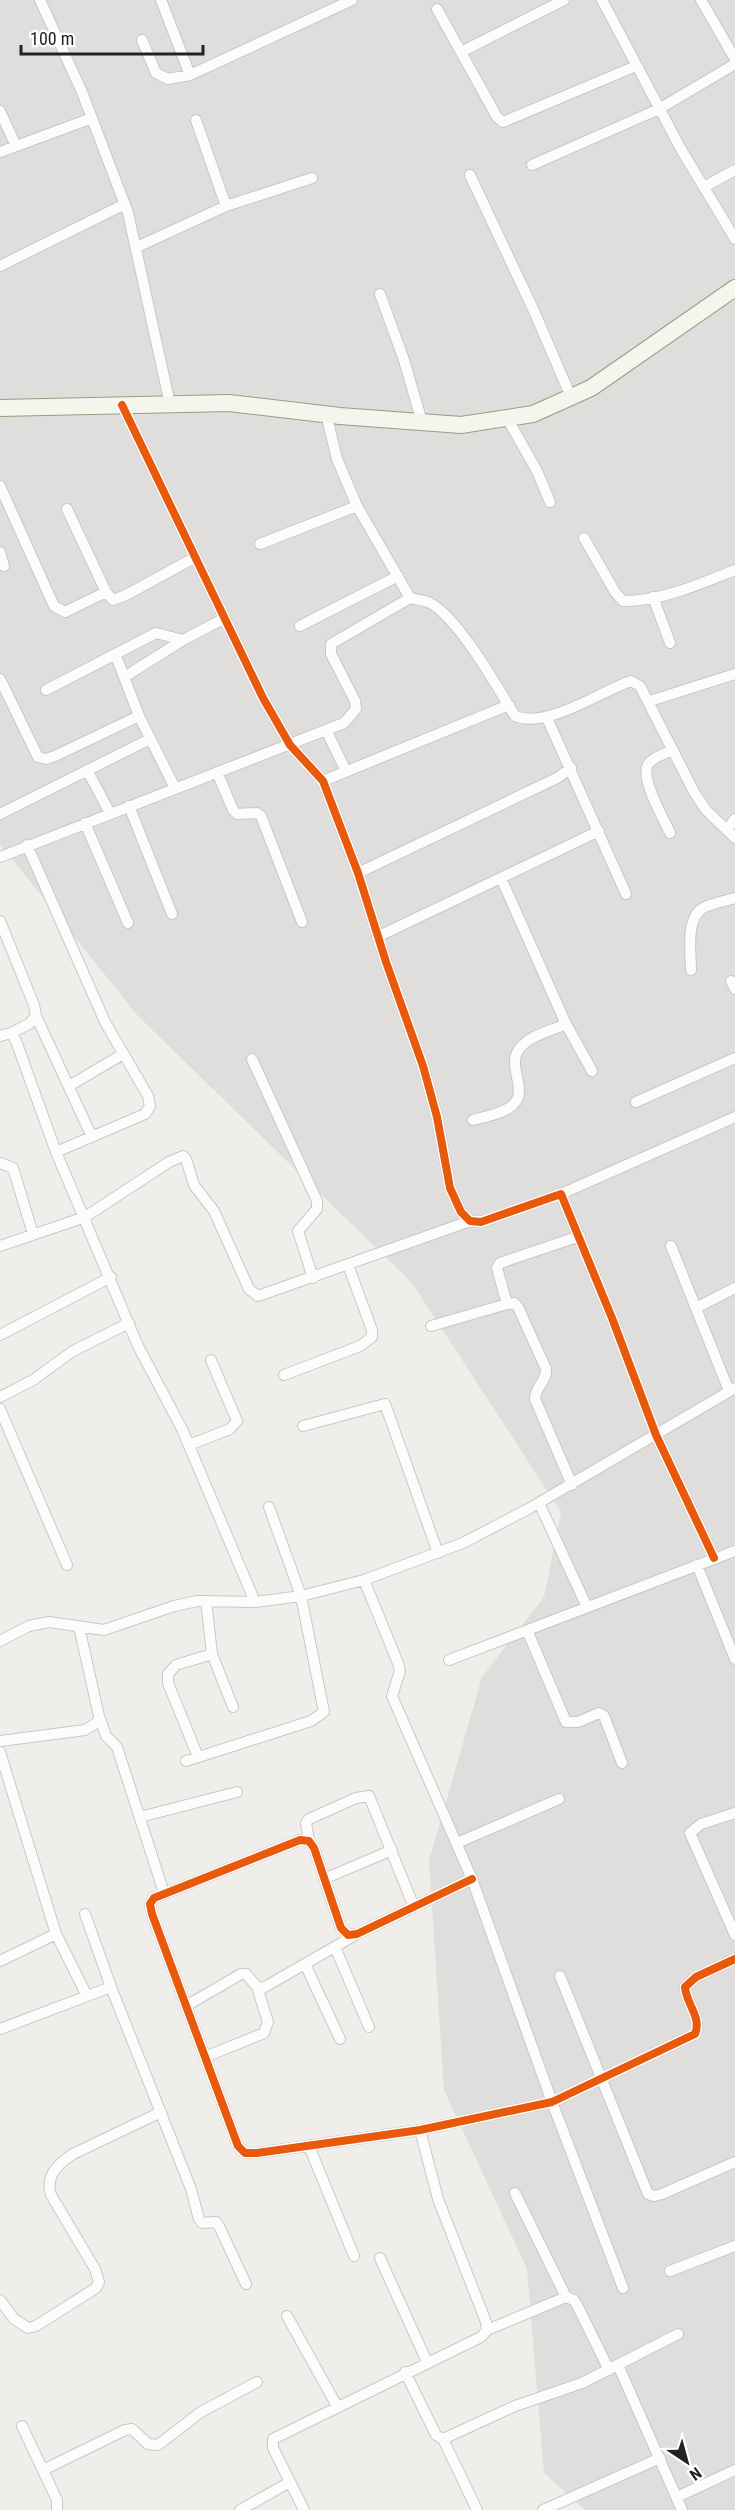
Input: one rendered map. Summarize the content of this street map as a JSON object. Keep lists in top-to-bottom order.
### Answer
{
  "scale_bar": "100 m",
  "north": "bottom right"
}
